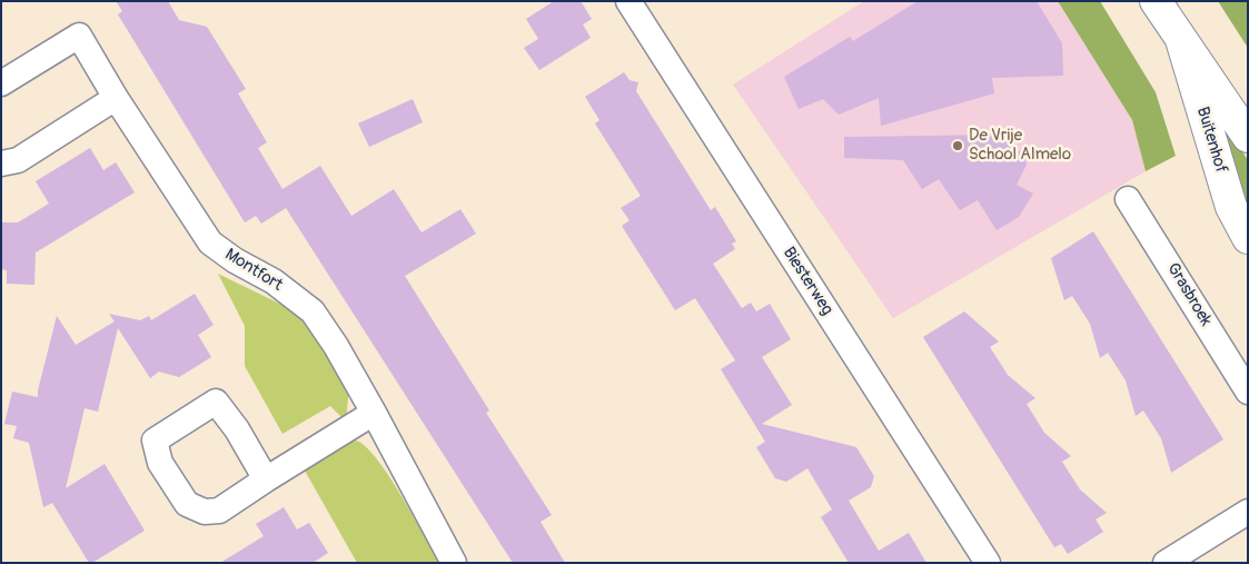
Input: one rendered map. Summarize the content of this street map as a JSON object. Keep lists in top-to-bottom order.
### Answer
{
  "streets": {
    "street": [
      "Buitenhof",
      "Montfort",
      "Biesterweg",
      "Grasbroek"
    ]
  },
  "places": ["De Vrije School Almelo"]
}
